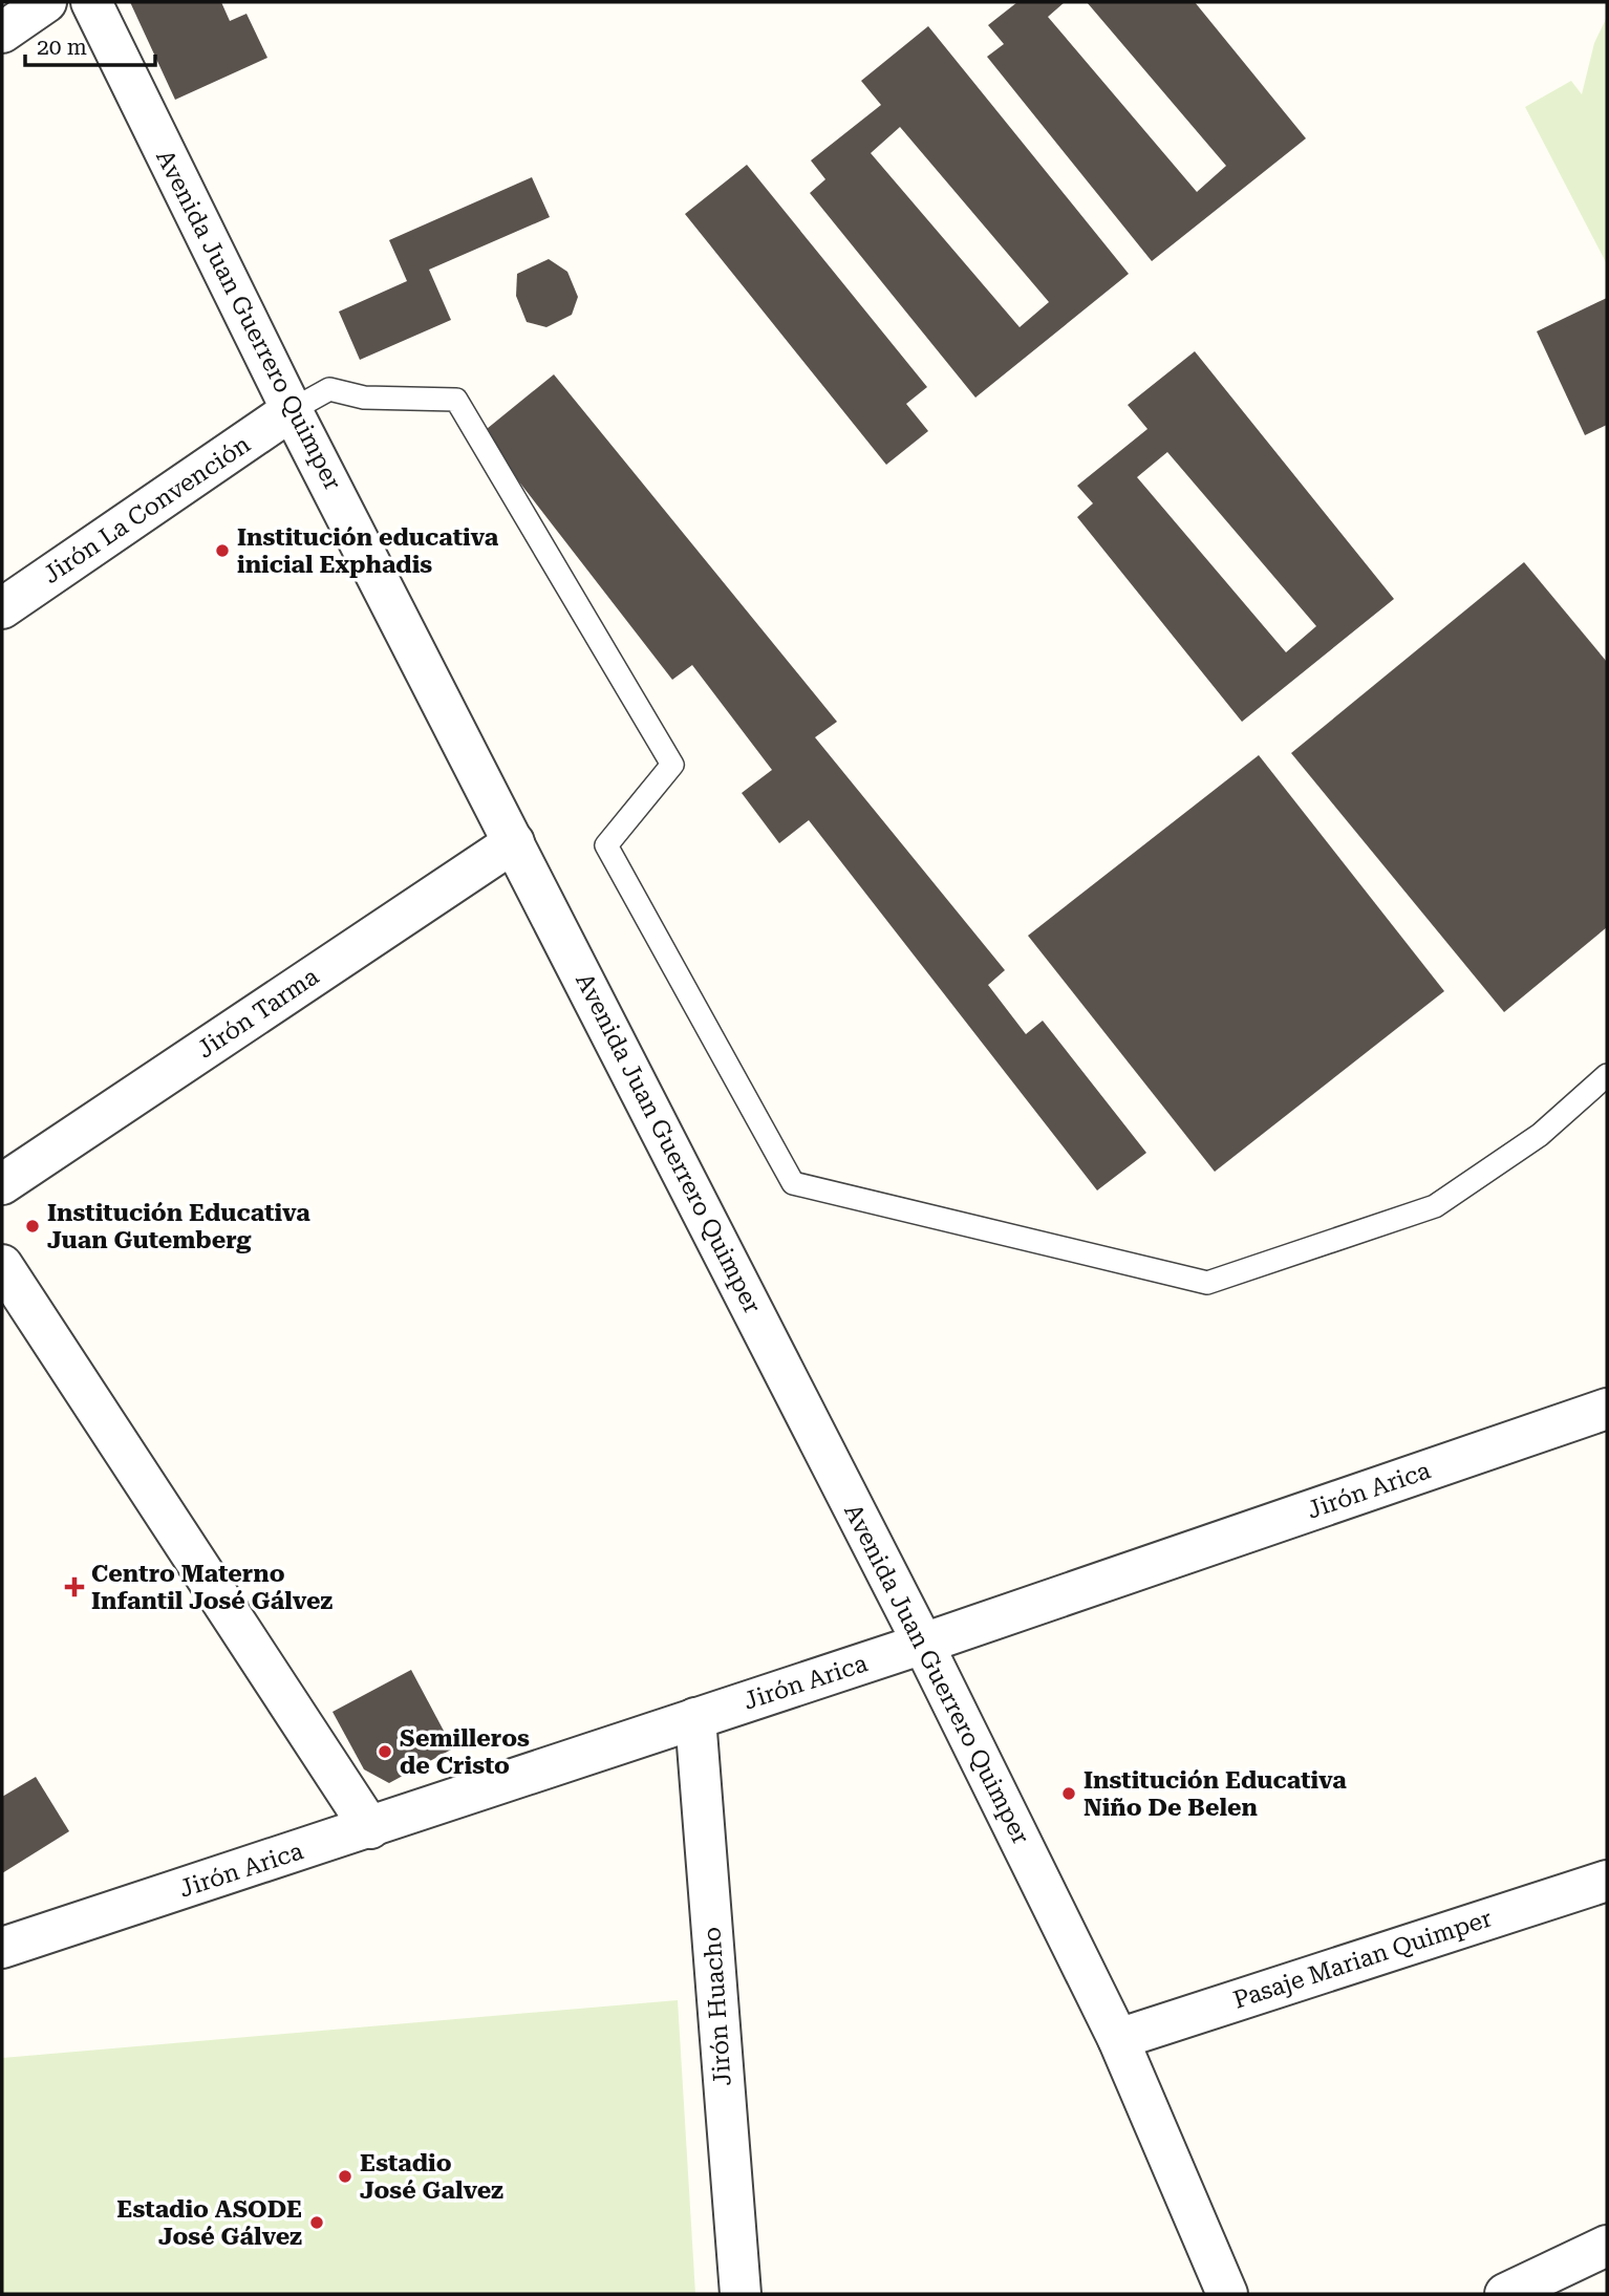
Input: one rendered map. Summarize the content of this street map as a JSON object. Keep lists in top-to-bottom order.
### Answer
{
  "streets": {
    "street": [
      "Avenida Juan Guerrero Quimper",
      "Jirón La Convención",
      "Jirón Tarma",
      "Jirón Arica",
      "Pasaje Marian Quimper",
      "Jirón Huacho"
    ]
  },
  "crossings": [
    ["Avenida Juan Guerrero Quimper", "Jirón La Convención"],
    ["Avenida Juan Guerrero Quimper", "Jirón Tarma"],
    ["Avenida Juan Guerrero Quimper", "Jirón Arica"],
    ["Avenida Juan Guerrero Quimper", "Pasaje Marian Quimper"],
    ["Jirón Arica", "Jirón Huacho"]
  ],
  "places": {
    "other": [
      "Institución educativa inicial Exphadis",
      "Institución Educativa Juan Gutemberg",
      "Semilleros de Cristo",
      "Institución Educativa Niño De Belen",
      "Estadio José Galvez",
      "Estadio ASODE José Gálvez"
    ],
    "health": ["Centro Materno Infantil José Gálvez"]
  },
  "scale_bar": "20 m"
}
